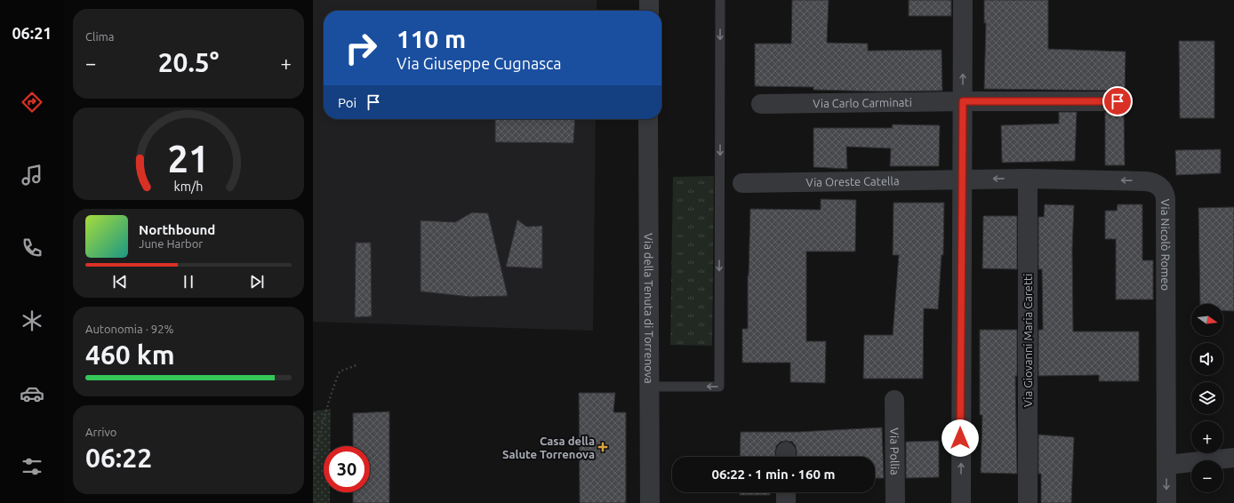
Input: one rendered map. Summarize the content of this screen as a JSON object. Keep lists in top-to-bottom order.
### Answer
{
  "streets": {
    "street": [
      "Via Carlo Carminati",
      "Via Oreste Catella",
      "Via Nicolò Romeo",
      "Via della Tenuta di Torrenova",
      "Via Giovanni Maria Caretti",
      "Via Pollia"
    ]
  },
  "crossings": [
    ["Via Oreste Catella", "Via Nicolò Romeo"],
    ["Via Nicolò Romeo", "Via Giovanni Maria Caretti"]
  ],
  "places": {
    "health": ["Casa della Salute Torrenova"]
  },
  "north": "right",
  "page": {
    "tabs": "06:21",
    "tile": [
      "Clima",
      ["Autonomia · 92%", "460 km"],
      ["Arrivo", "06:22"]
    ],
    "turn": ["110 m", "Via Giuseppe Cugnasca"],
    "heat": ["−", "20.5°", "+"],
    "then": "Poi",
    "song": ["Northbound", "June Harbor"],
    "map_buttons": ["+", "−"],
    "limit": "30",
    "trip": "06:22 · 1 min · 160 m",
    "gauge": ["21", "km/h"]
  }
}
